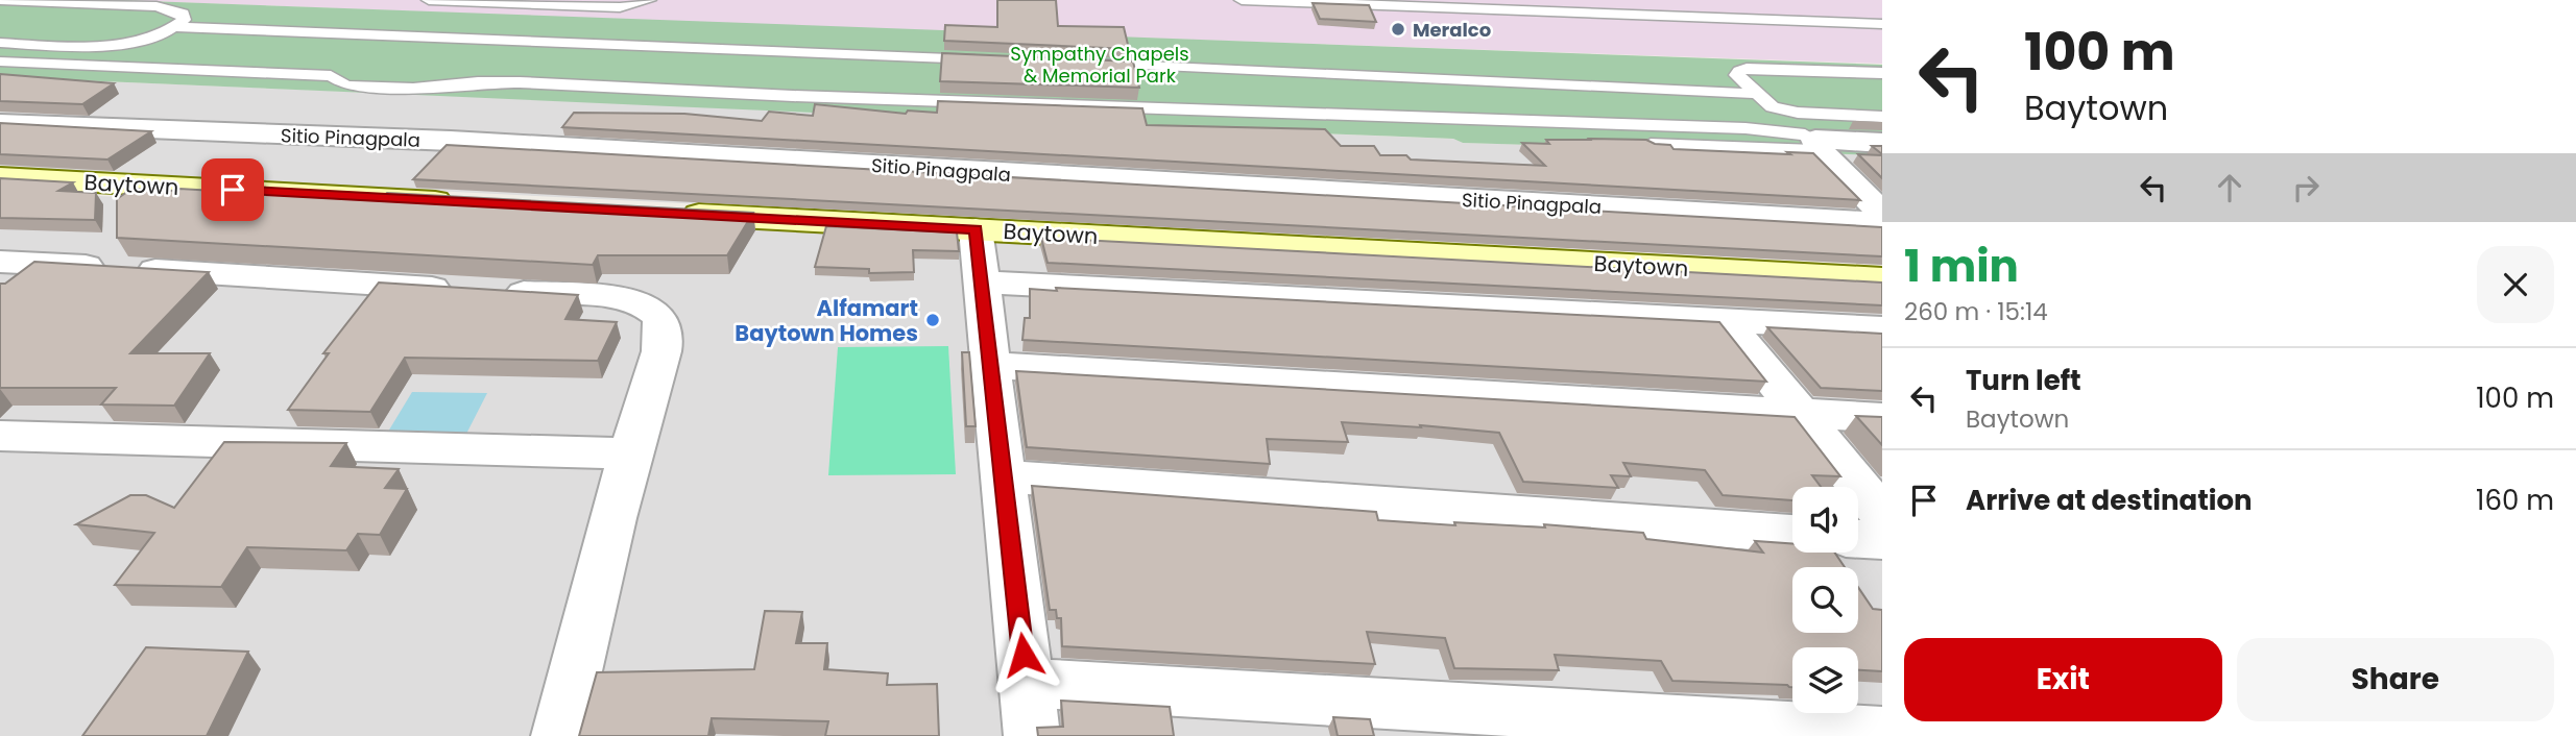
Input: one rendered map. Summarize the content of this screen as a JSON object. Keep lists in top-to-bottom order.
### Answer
{
  "streets": {
    "main road": ["Baytown"],
    "street": ["Sitio Pinagpala"]
  },
  "parks": ["Sympathy Chapels & Memorial Park"],
  "places": ["Meralco", "Alfamart Baytown Homes"],
  "page": {
    "turn": ["100 m", "Baytown"],
    "heading": ["1 min", "260 m · 15:14"],
    "list": [
      {
        "name": "Turn left",
        "note": "Baytown",
        "value": "100 m"
      },
      {
        "name": "Arrive at destination",
        "value": "160 m"
      }
    ],
    "buttons": ["Exit", "Share"]
  }
}
